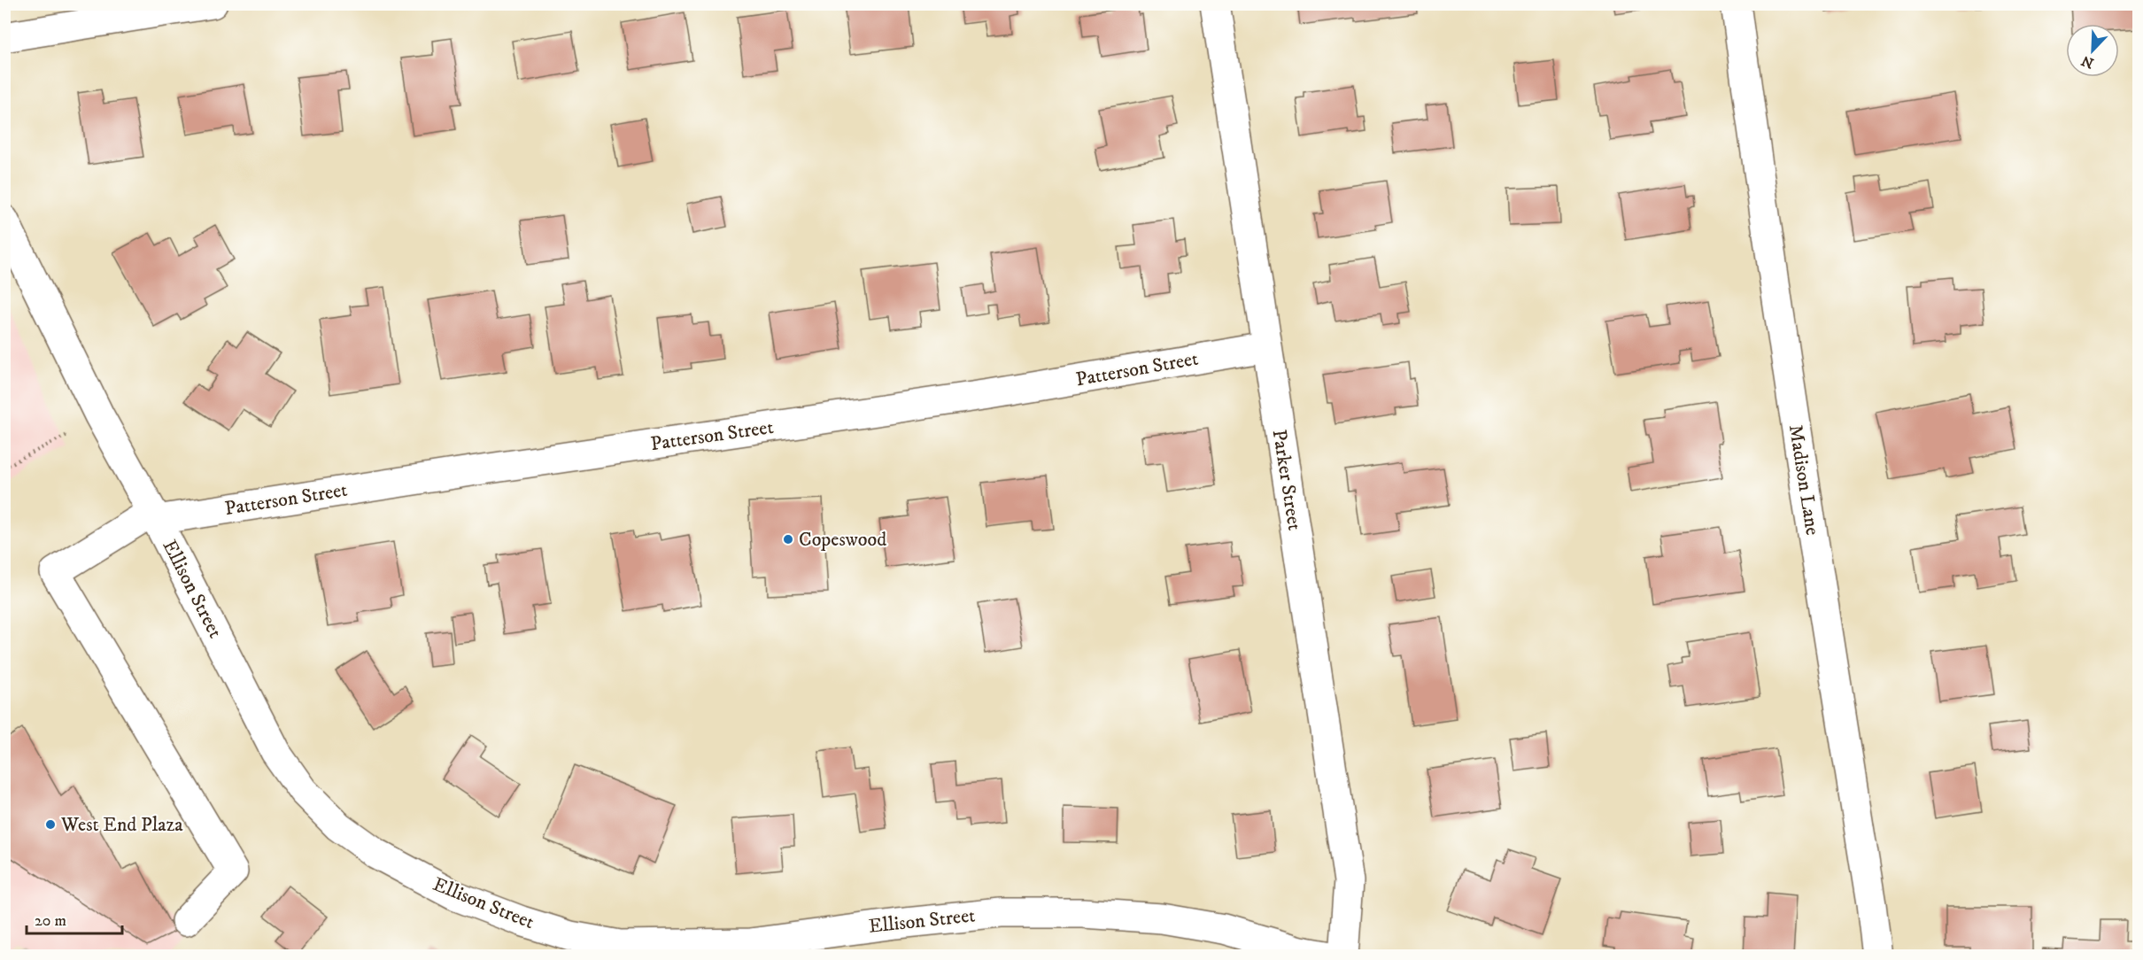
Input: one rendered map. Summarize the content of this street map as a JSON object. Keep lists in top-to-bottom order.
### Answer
{
  "streets": {
    "street": [
      "Patterson Street",
      "Parker Street",
      "Madison Lane",
      "Ellison Street"
    ]
  },
  "crossings": [
    ["Patterson Street", "Parker Street"],
    ["Patterson Street", "Ellison Street"]
  ],
  "places": ["Copeswood", "West End Plaza"],
  "scale_bar": "20 m",
  "north": "bottom left"
}
